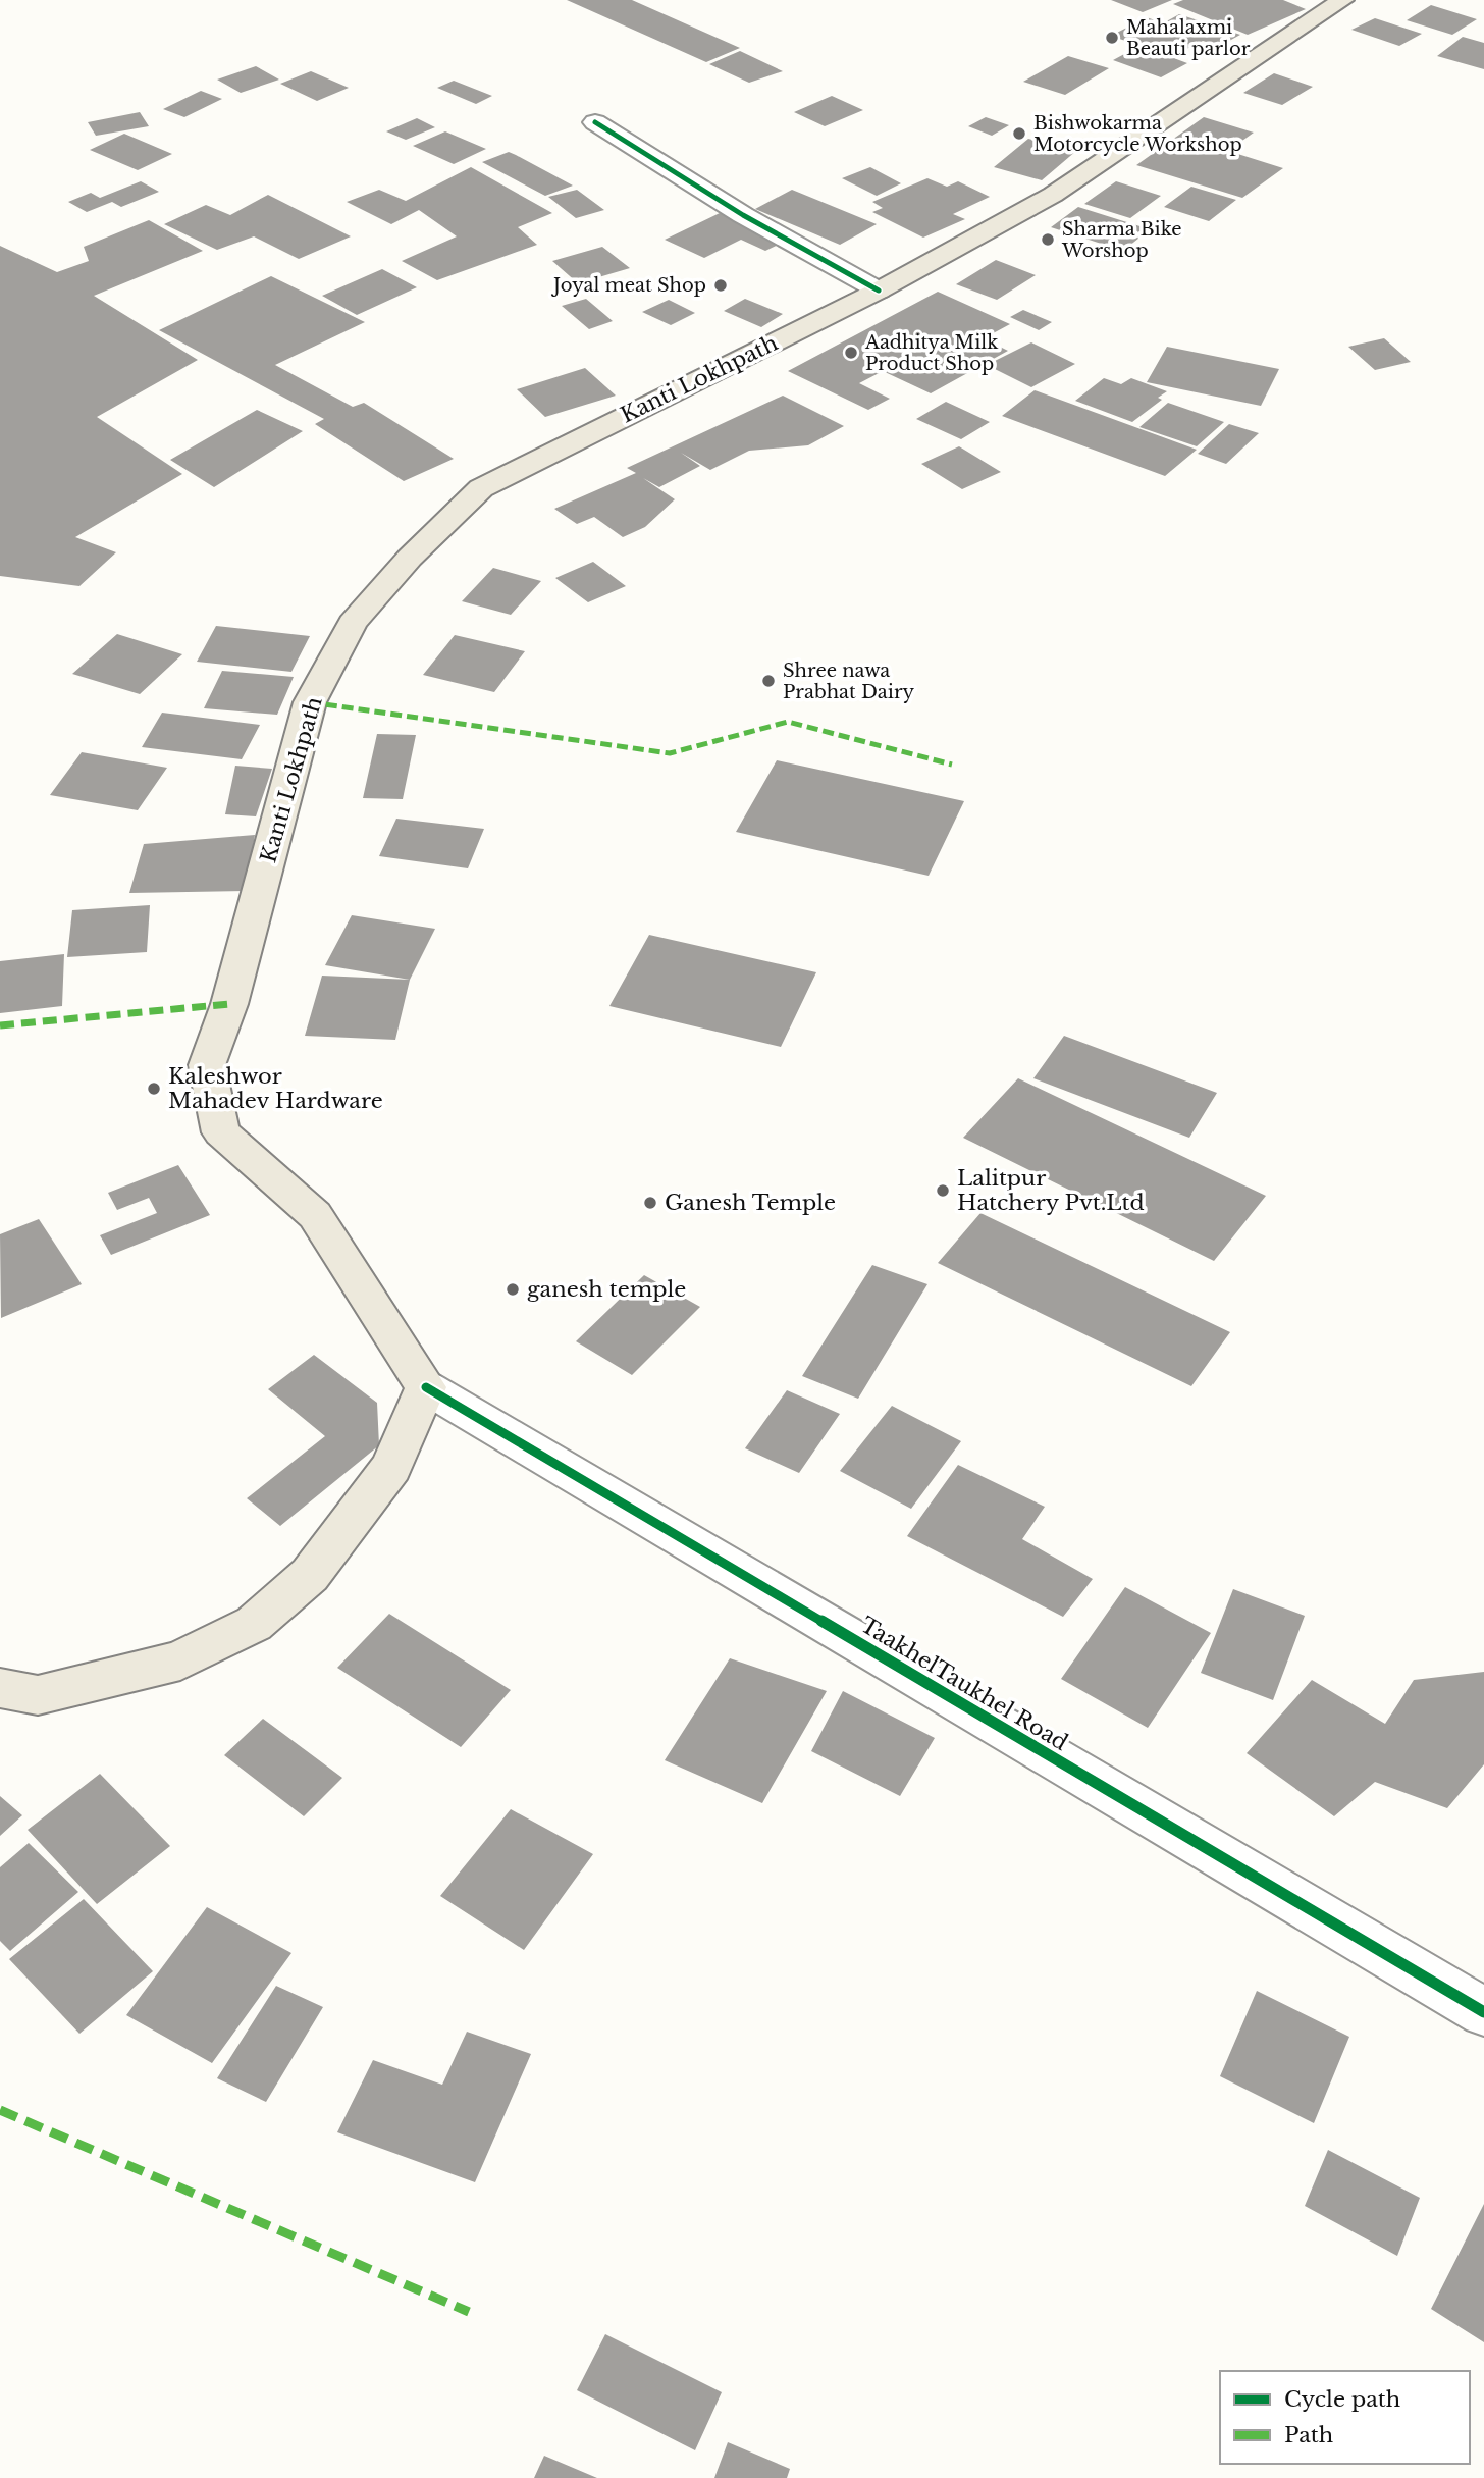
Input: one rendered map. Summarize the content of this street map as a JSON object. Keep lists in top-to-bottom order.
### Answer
{
  "streets": {
    "main road": ["Kanti Lokhpath"],
    "street": ["TaakhelTaukhel Road"]
  },
  "crossings": [
    ["Kanti Lokhpath", "TaakhelTaukhel Road"]
  ],
  "places": [
    "Mahalaxmi Beauti parlor",
    "Bishwokarma Motorcycle Workshop",
    "Sharma Bike Worshop",
    "Joyal meat Shop",
    "Aadhitya Milk Product Shop",
    "Shree nawa Prabhat Dairy",
    "Kaleshwor Mahadev Hardware",
    "Lalitpur Hatchery Pvt.Ltd",
    "Ganesh Temple",
    "ganesh temple"
  ],
  "legend": ["Cycle path", "Path"]
}
